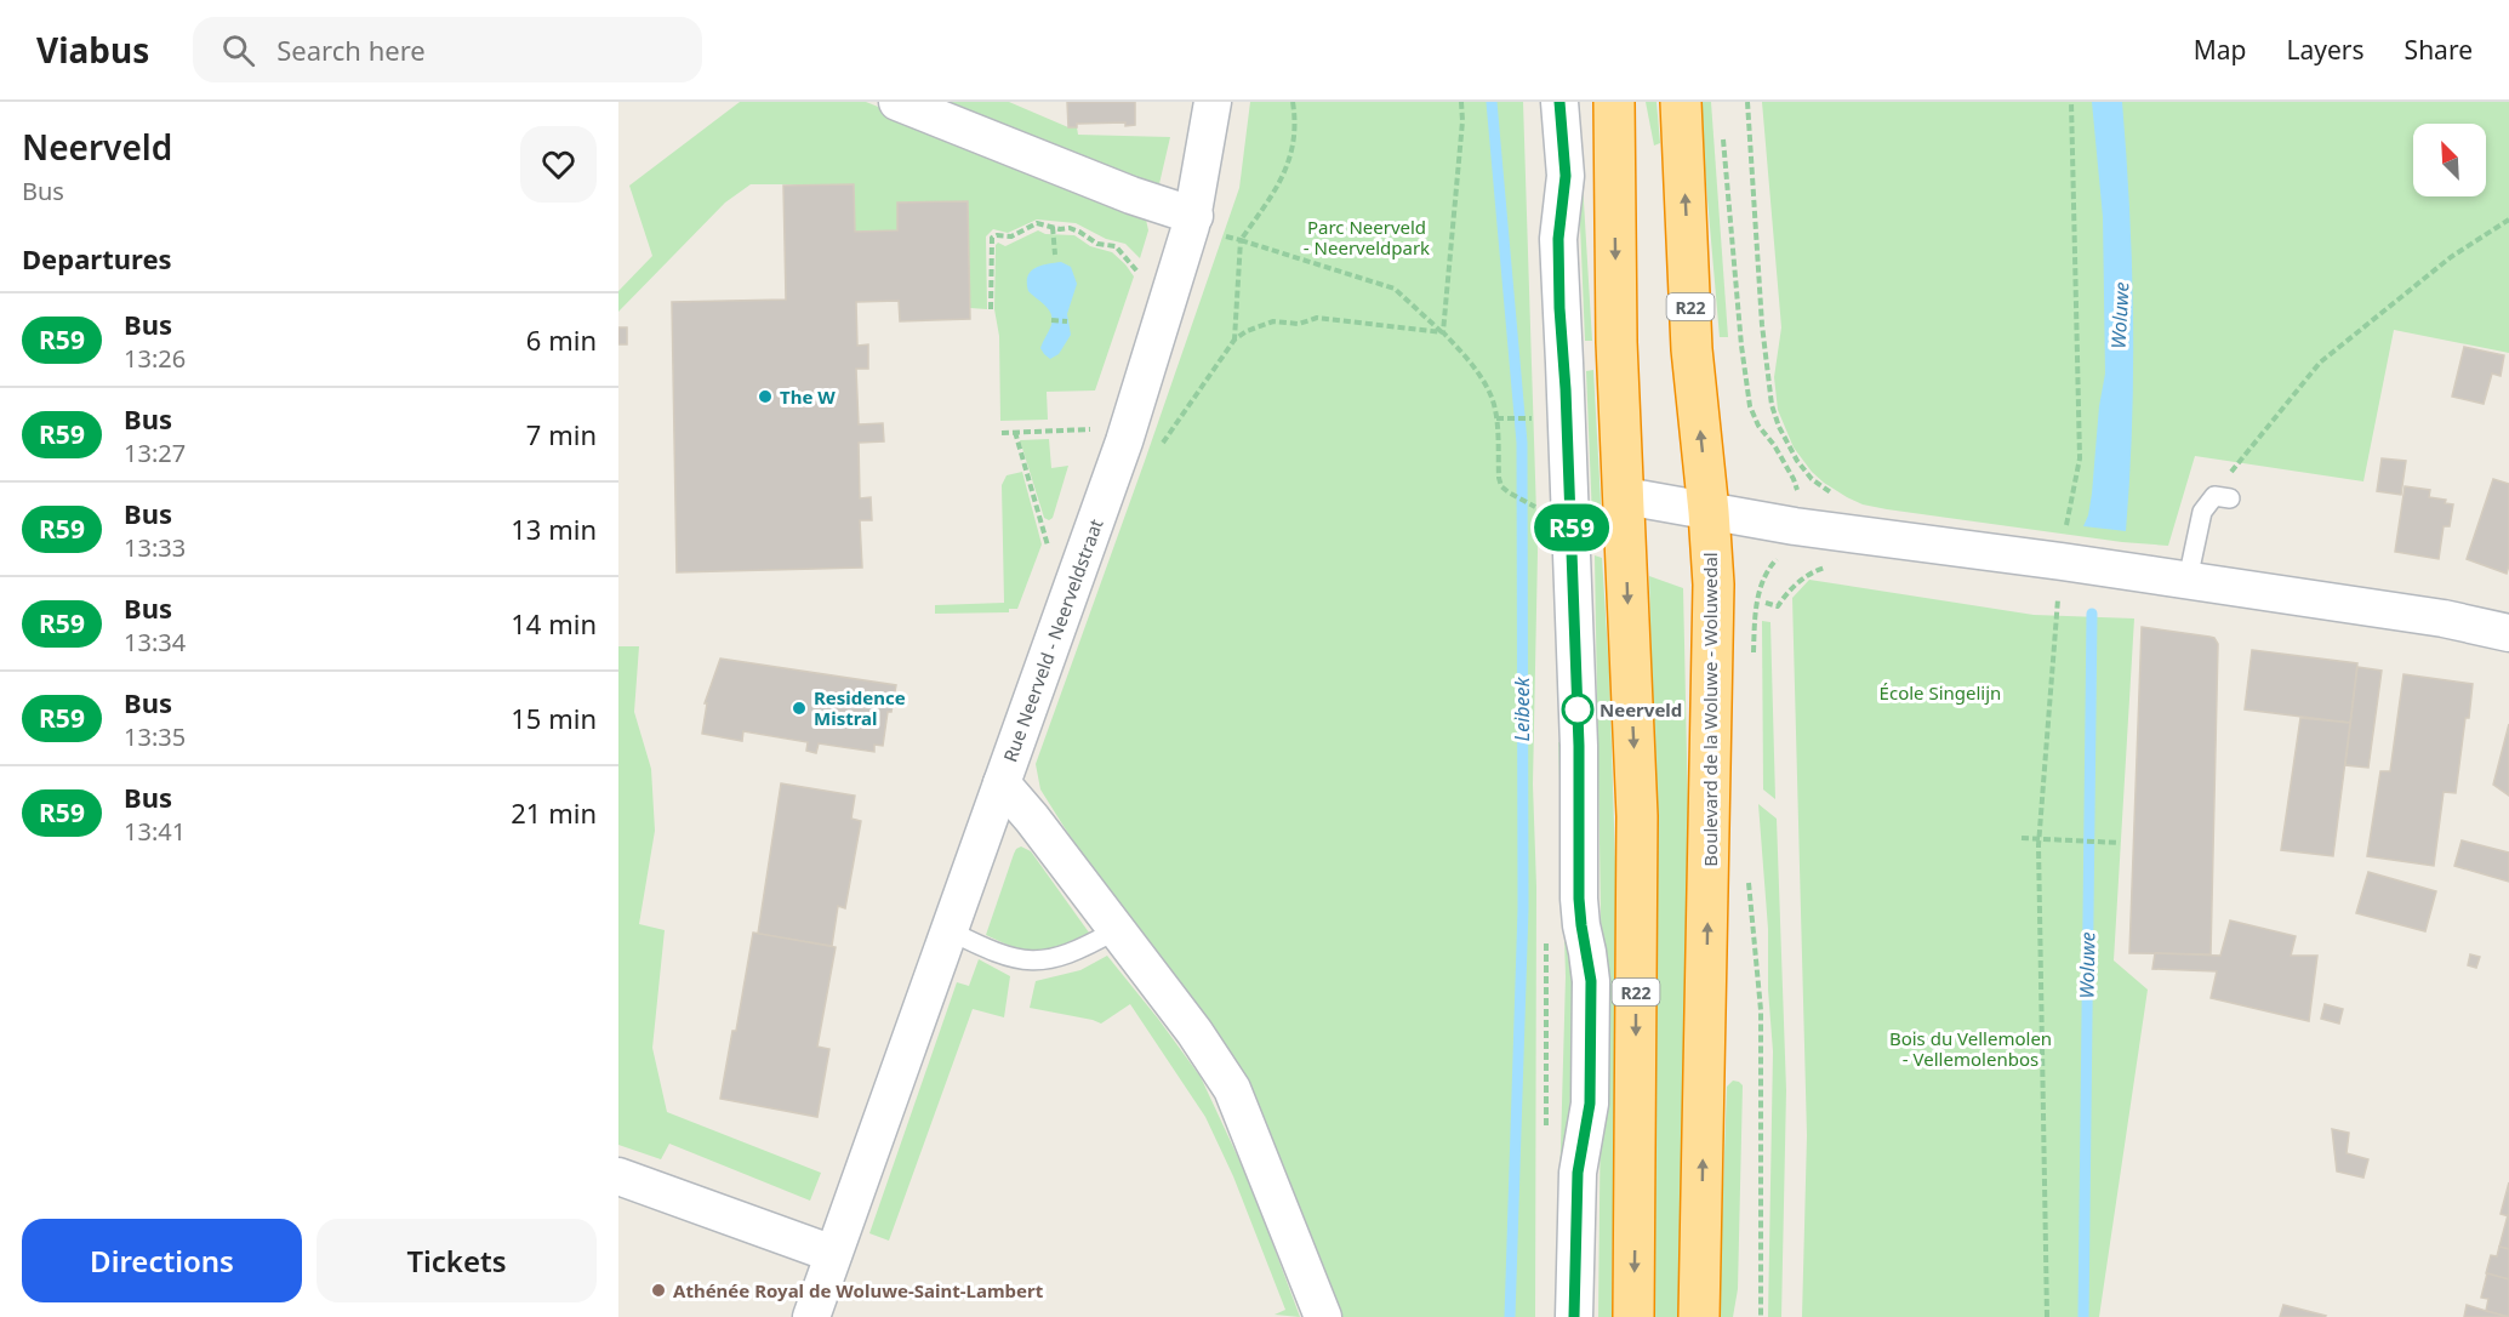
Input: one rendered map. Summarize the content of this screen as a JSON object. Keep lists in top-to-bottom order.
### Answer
{
  "streets": {
    "highway": ["R22", "Boulevard de la Woluwe - Woluwedal"],
    "street": ["Rue Neerveld - Neerveldstraat"]
  },
  "water": ["Woluwe", "Leibeek"],
  "parks": ["Parc Neerveld - Neerveldpark", "École Singelijn", "Bois du Vellemolen - Vellemolenbos"],
  "places": [
    "The W",
    "Residence Mistral",
    "Neerveld",
    "Athénée Royal de Woluwe-Saint-Lambert"
  ],
  "lines": ["bus line R59"],
  "north": "top left",
  "page": {
    "header": "Viabus",
    "search": "Search here",
    "nav": ["Map", "Layers", "Share"],
    "heading": [
      ["Neerveld", "Bus"],
      "Departures"
    ],
    "on_map": "R59",
    "list": [
      {
        "mark": "R59",
        "name": "Bus",
        "note": "13:26",
        "value": "6 min"
      },
      {
        "mark": "R59",
        "name": "Bus",
        "note": "13:27",
        "value": "7 min"
      },
      {
        "mark": "R59",
        "name": "Bus",
        "note": "13:33",
        "value": "13 min"
      },
      {
        "mark": "R59",
        "name": "Bus",
        "note": "13:34",
        "value": "14 min"
      },
      {
        "mark": "R59",
        "name": "Bus",
        "note": "13:35",
        "value": "15 min"
      },
      {
        "mark": "R59",
        "name": "Bus",
        "note": "13:41",
        "value": "21 min"
      }
    ],
    "buttons": ["Directions", "Tickets"]
  }
}
